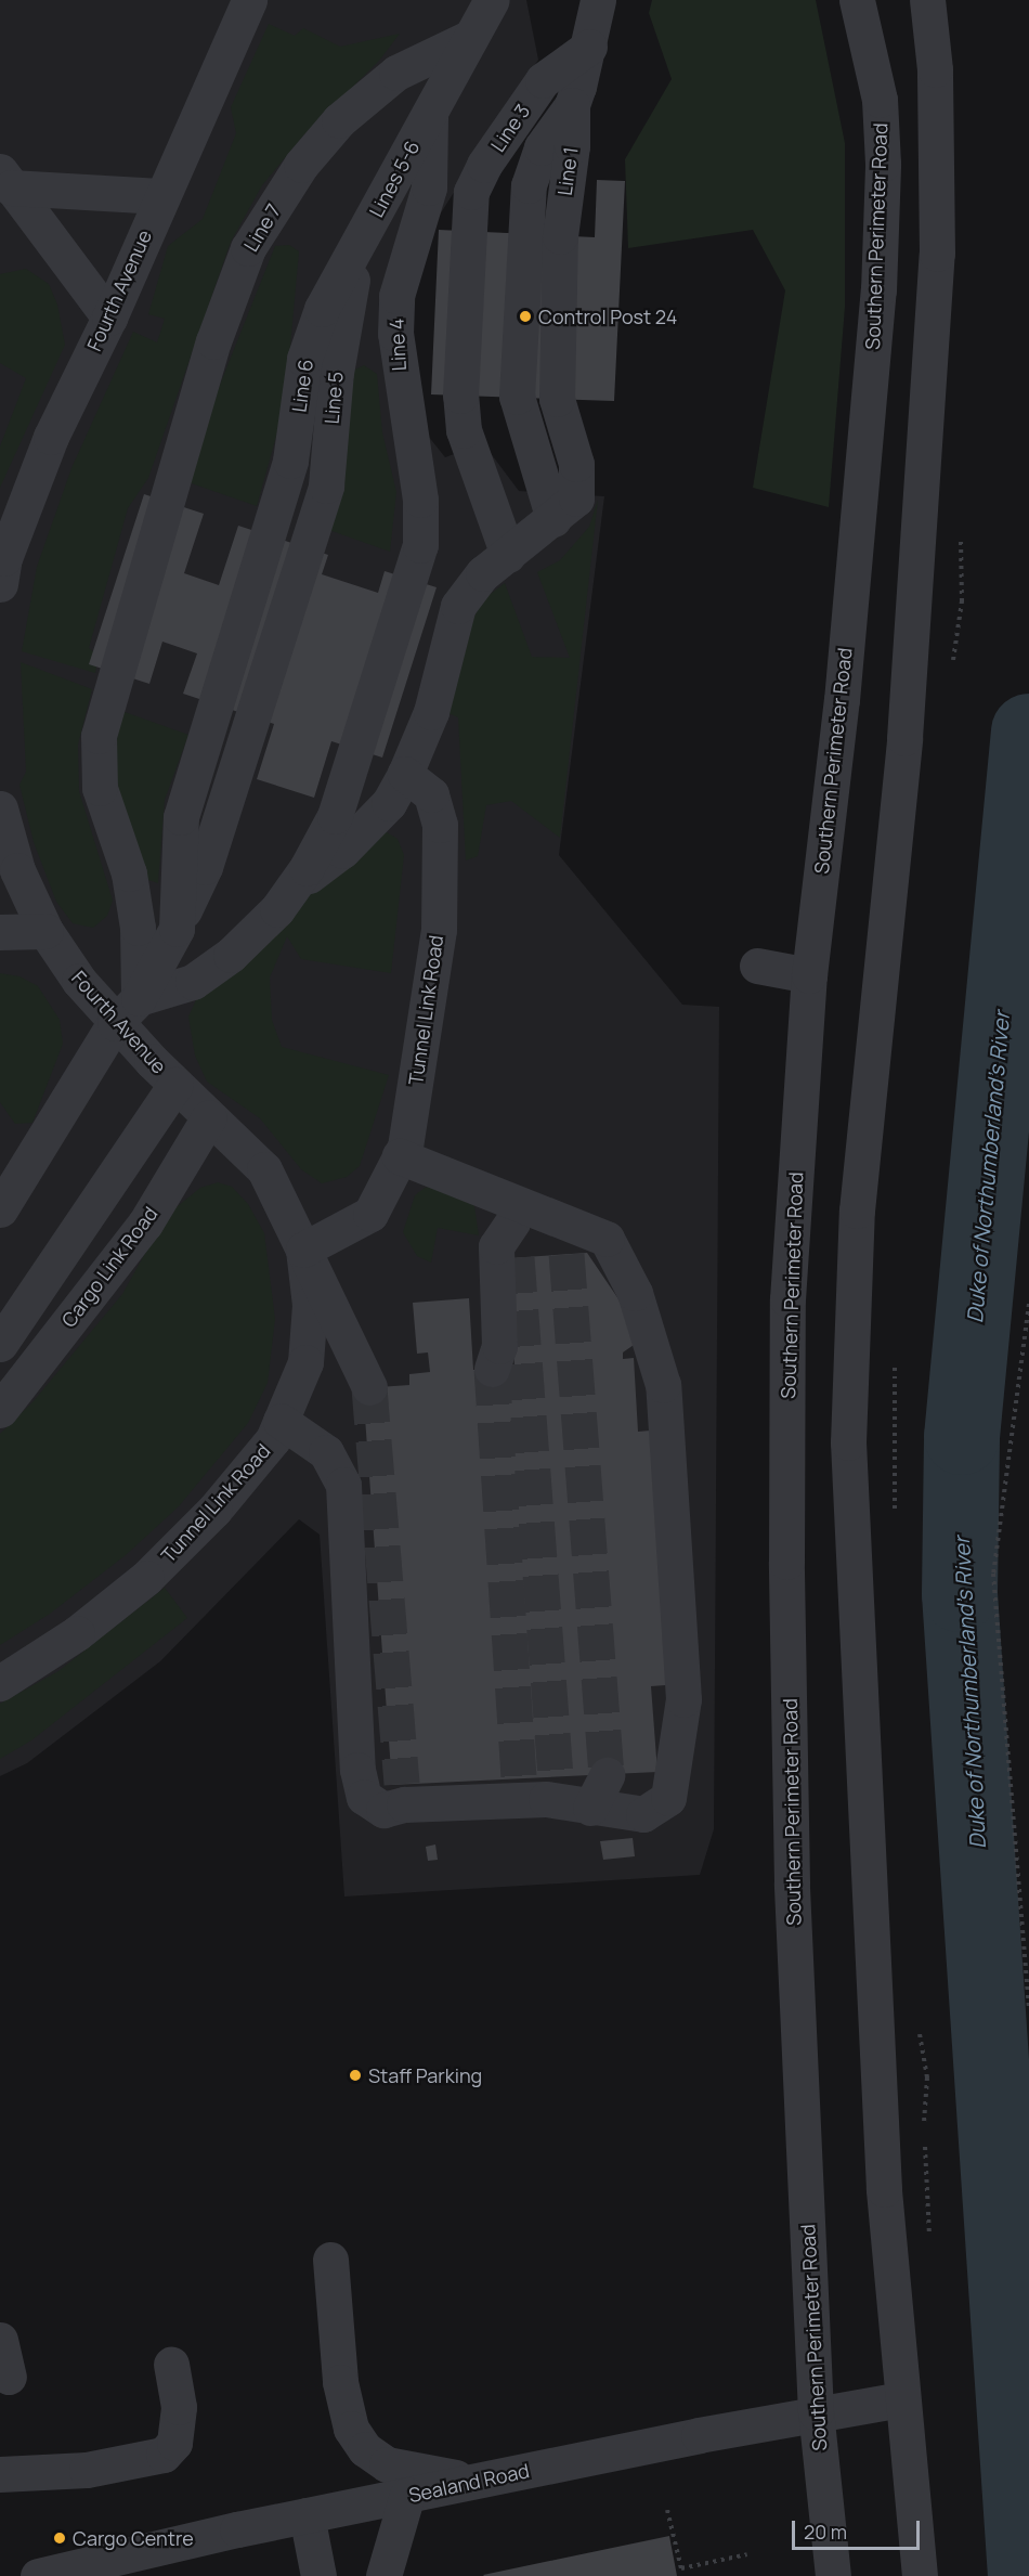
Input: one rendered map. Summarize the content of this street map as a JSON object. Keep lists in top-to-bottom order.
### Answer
{
  "streets": {
    "street": [
      "Line 3",
      "Line 1",
      "Lines 5-6",
      "Line 7",
      "Southern Perimeter Road",
      "Fourth Avenue",
      "Line 4",
      "Line 6",
      "Line 5",
      "Tunnel Link Road",
      "Cargo Link Road",
      "Sealand Road"
    ]
  },
  "crossings": [
    ["Line 3", "Line 1"],
    ["Line 1", "Line 4"],
    ["Line 1", "Tunnel Link Road"],
    ["Lines 5-6", "Line 7"],
    ["Lines 5-6", "Line 4"],
    ["Lines 5-6", "Line 6"],
    ["Lines 5-6", "Line 5"],
    ["Line 7", "Fourth Avenue"],
    ["Line 7", "Line 5"],
    ["Southern Perimeter Road", "Sealand Road"],
    ["Fourth Avenue", "Line 5"],
    ["Fourth Avenue", "Tunnel Link Road"],
    ["Fourth Avenue", "Cargo Link Road"],
    ["Line 6", "Line 5"],
    ["Tunnel Link Road", "Cargo Link Road"]
  ],
  "water": ["Duke of Northumberland's River"],
  "places": ["Control Post 24", "Staff Parking", "Cargo Centre"],
  "scale_bar": "20 m"
}
